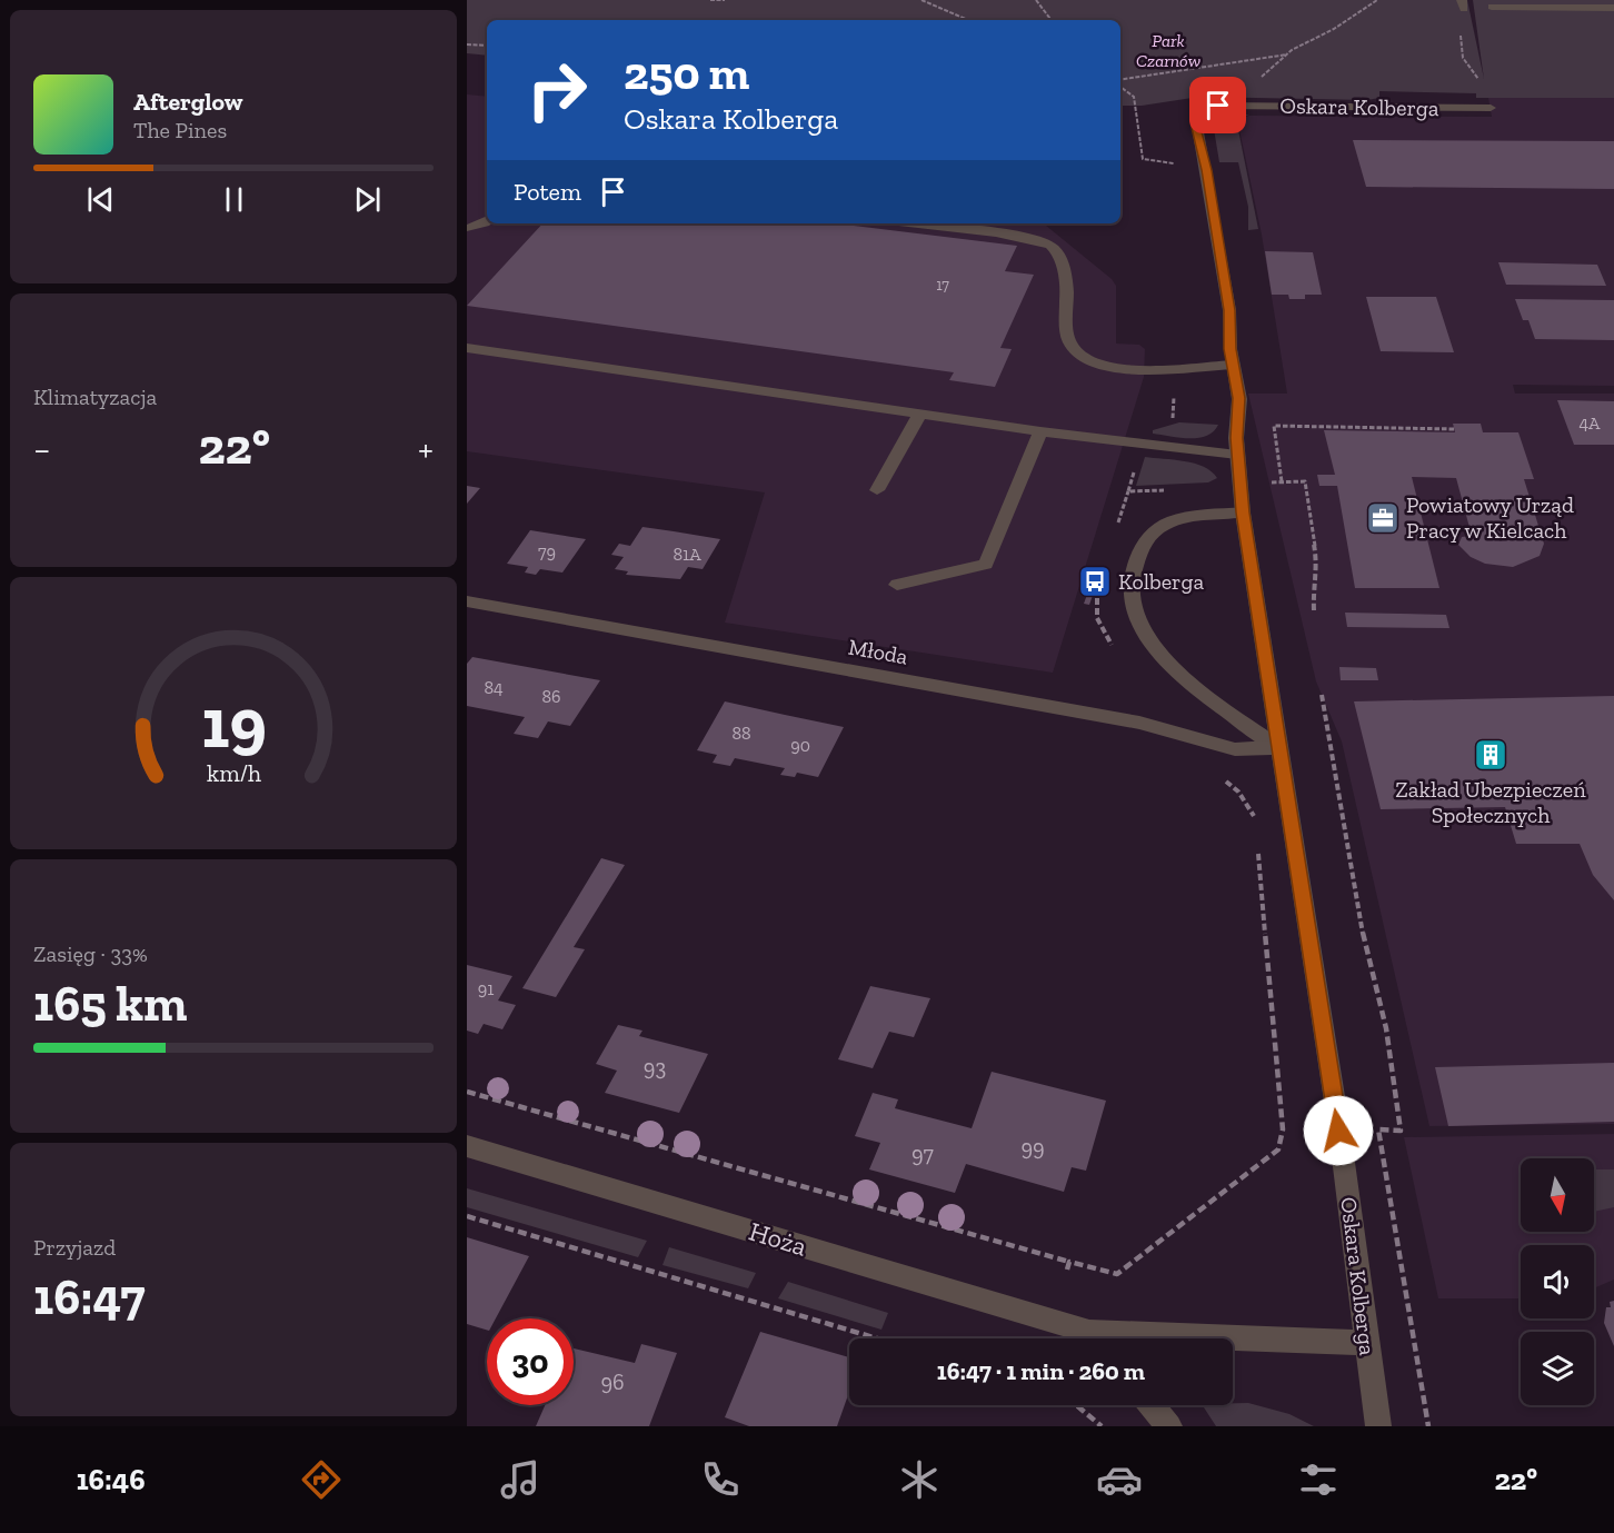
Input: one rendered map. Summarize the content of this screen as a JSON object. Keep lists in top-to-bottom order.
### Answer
{
  "streets": {
    "street": ["Oskara Kolberga", "Młoda", "Hoża"]
  },
  "crossings": [
    ["Oskara Kolberga", "Młoda"],
    ["Oskara Kolberga", "Hoża"]
  ],
  "parks": ["Park Czarnów"],
  "places": {
    "office": ["Powiatowy Urząd Pracy w Kielcach"],
    "bus stop": ["Kolberga"],
    "building": ["Zakład Ubezpieczeń Społecznych"]
  },
  "house_numbers": [
    "17",
    "4A",
    "79",
    "81A",
    "84",
    "86",
    "88",
    "90",
    "91",
    "93",
    "99",
    "97",
    "96"
  ],
  "north": "bottom",
  "page": {
    "turn": ["250 m", "Oskara Kolberga"],
    "song": ["Afterglow", "The Pines"],
    "then": "Potem",
    "tile": [
      "Klimatyzacja",
      ["Zasięg · 33%", "165 km"],
      ["Przyjazd", "16:47"]
    ],
    "heat": ["−", "22°", "+"],
    "limit": "30",
    "trip": "16:47 · 1 min · 260 m",
    "tabs": ["16:46", "22°"],
    "gauge": ["19", "km/h"]
  }
}
